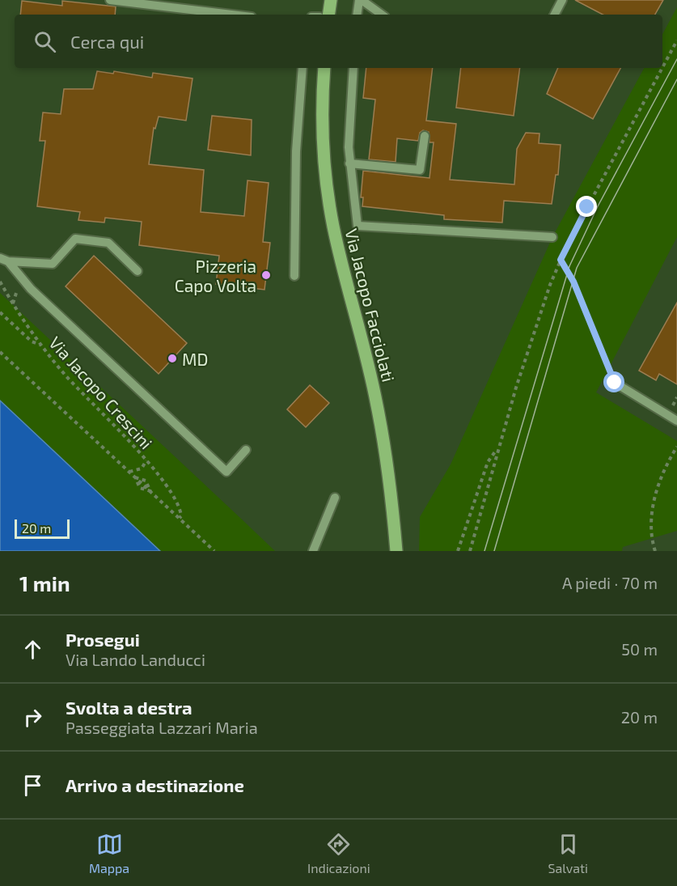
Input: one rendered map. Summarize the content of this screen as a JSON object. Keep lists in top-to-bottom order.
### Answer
{
  "streets": {
    "main road": ["Via Jacopo Facciolati"],
    "path": ["Via Jacopo Crescini"]
  },
  "places": ["Pizzeria Capo Volta", "MD"],
  "scale_bar": "20 m",
  "page": {
    "search": "Cerca qui",
    "scale": "20 m",
    "heading": ["1 min", "A piedi · 70 m"],
    "list": [
      ["Prosegui", "Via Lando Landucci", "50 m"],
      ["Svolta a destra", "Passeggiata Lazzari Maria", "20 m"],
      "Arrivo a destinazione"
    ],
    "nav": ["Mappa", "Indicazioni", "Salvati"]
  }
}
